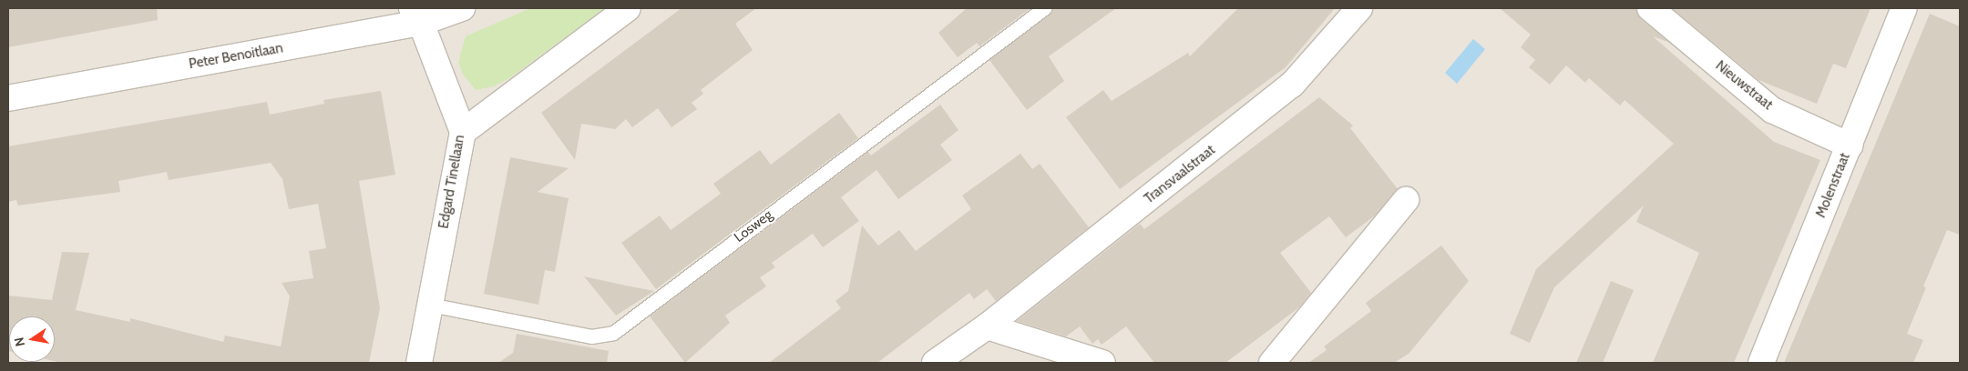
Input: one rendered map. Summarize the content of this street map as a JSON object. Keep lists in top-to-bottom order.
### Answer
{
  "streets": {
    "street": [
      "Peter Benoitlaan",
      "Nieuwstraat",
      "Transvaalstraat",
      "Edgard Tinellaan",
      "Molenstraat"
    ],
    "lane": ["Losweg"]
  },
  "crossings": [
    ["Peter Benoitlaan", "Edgard Tinellaan"],
    ["Nieuwstraat", "Molenstraat"],
    ["Edgard Tinellaan", "Losweg"]
  ],
  "north": "left"
}
